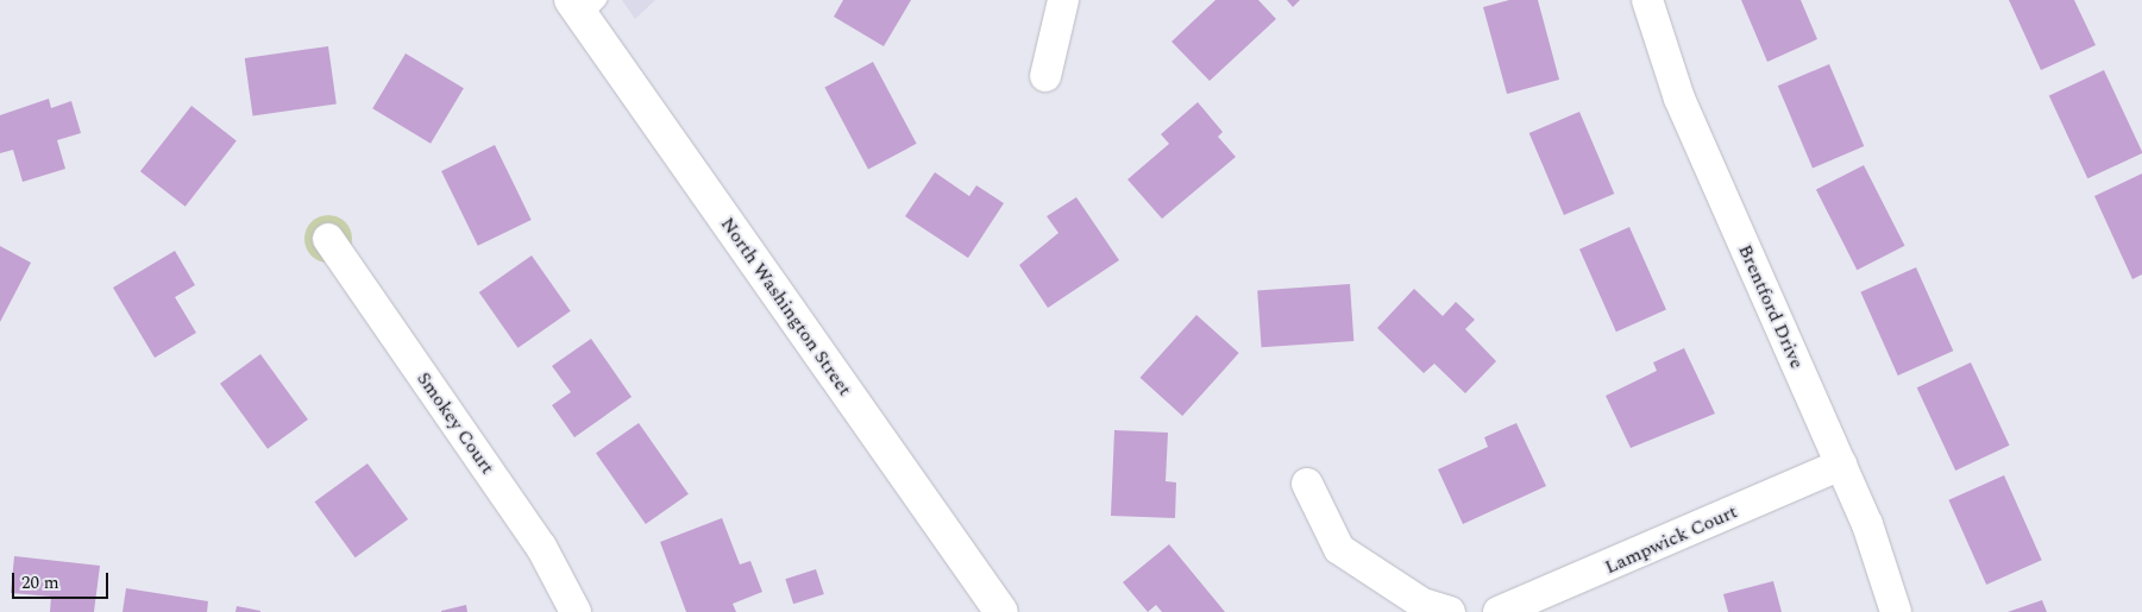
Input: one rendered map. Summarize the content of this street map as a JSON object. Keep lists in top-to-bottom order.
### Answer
{
  "streets": {
    "main road": ["North Washington Street"],
    "street": ["Brentford Drive", "Smokey Court", "Lampwick Court"]
  },
  "crossings": [
    ["Brentford Drive", "Lampwick Court"]
  ],
  "scale_bar": "20 m"
}
